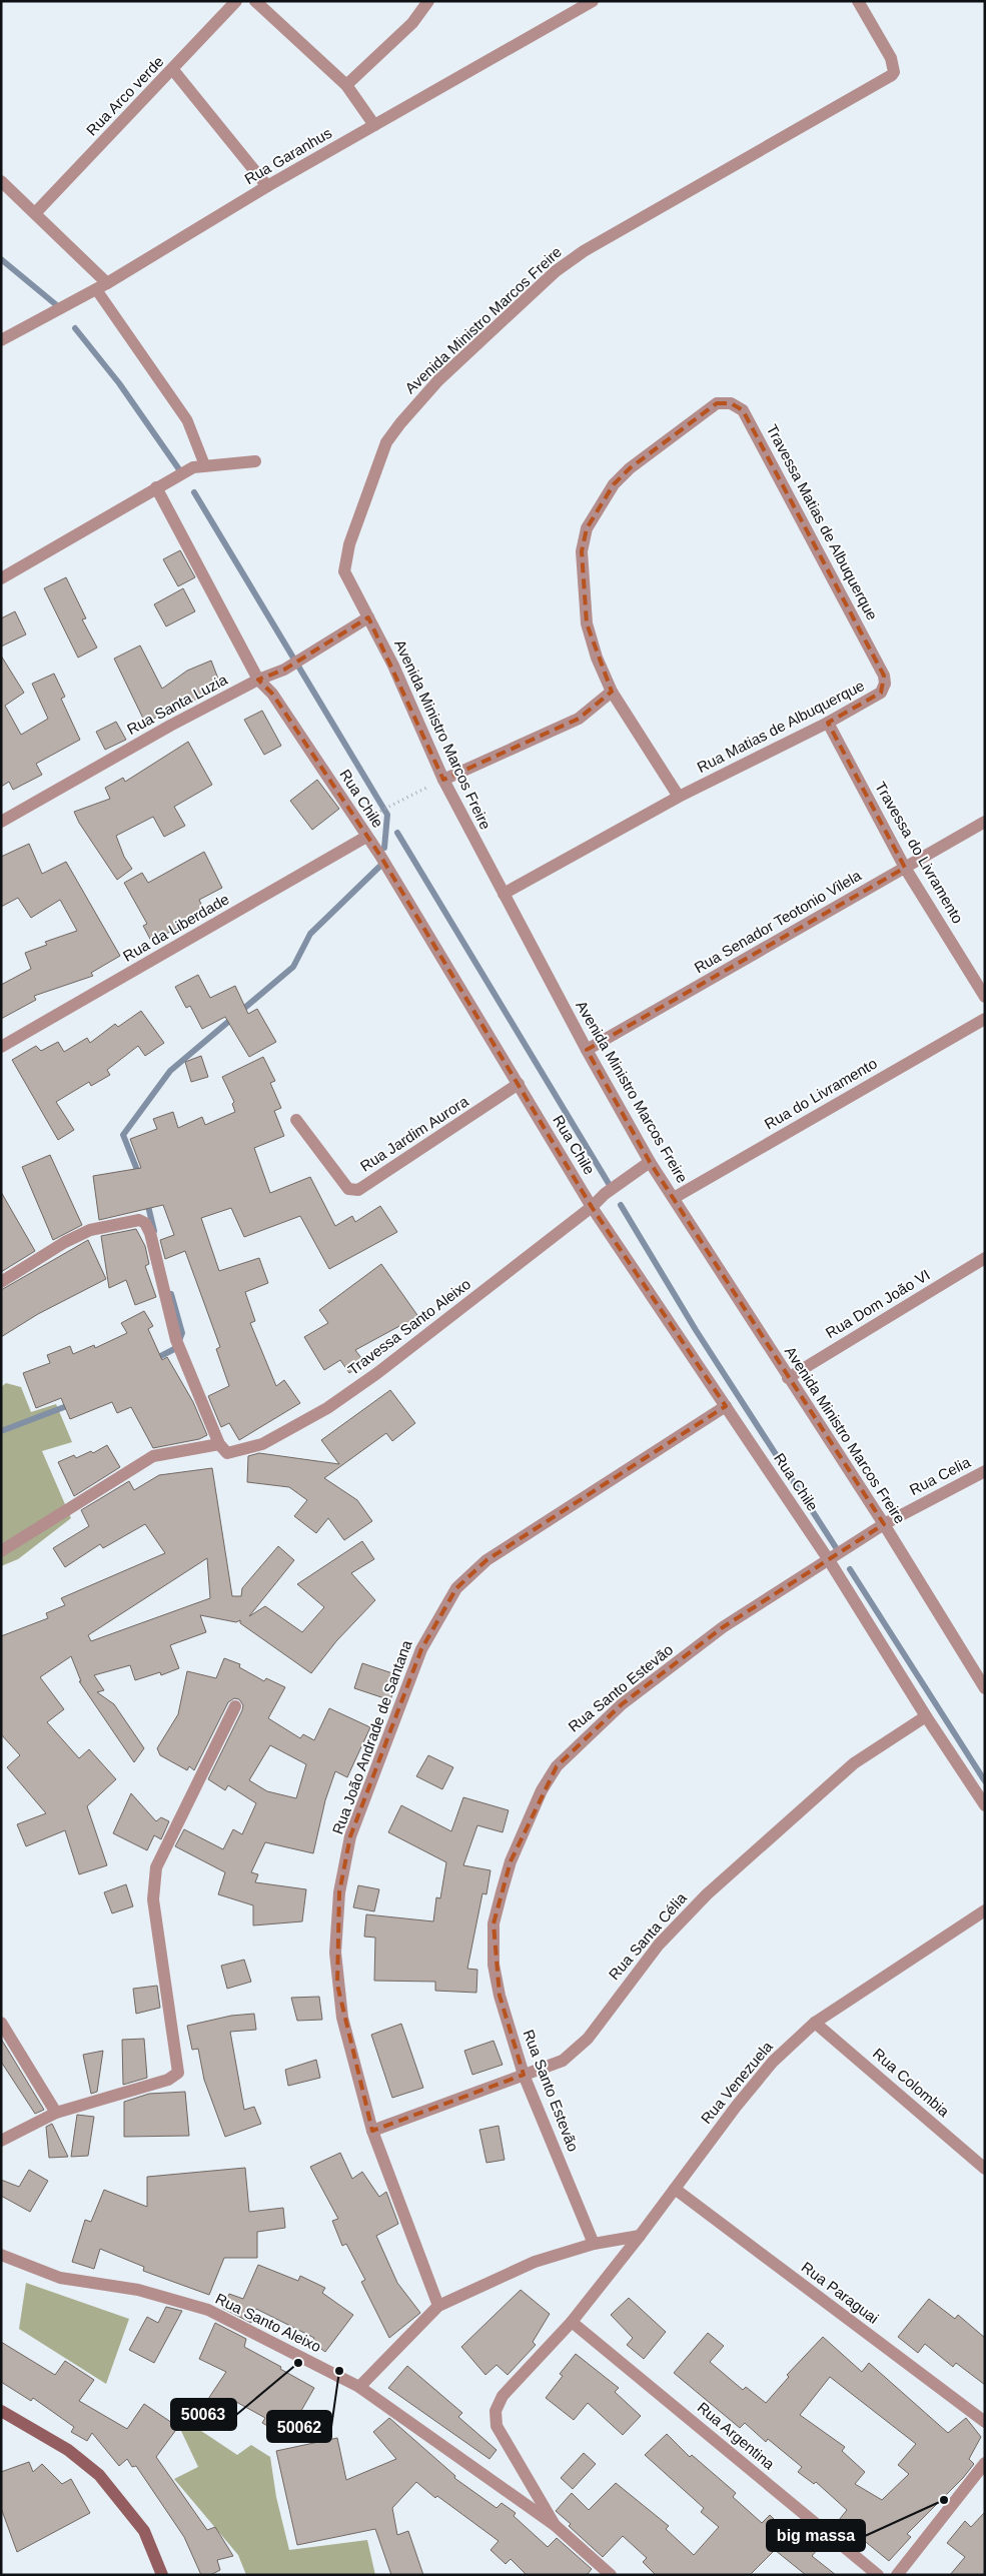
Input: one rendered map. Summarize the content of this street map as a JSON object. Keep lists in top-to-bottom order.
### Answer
{
  "streets": {
    "street": [
      "Rua Arco verde",
      "Rua Garanhus",
      "Avenida Ministro Marcos Freire",
      "Travessa Matias de Albuquerque",
      "Rua Santa Luzia",
      "Rua Matias de Albuquerque",
      "Rua Chile",
      "Travessa do Livramento",
      "Rua Senador Teotonio Vilela",
      "Rua da Liberdade",
      "Rua do Livramento",
      "Rua Jardim Aurora",
      "Rua Dom João VI",
      "Travessa Santo Aleixo",
      "Rua Celia",
      "Rua Santo Estevão",
      "Rua João Andrade de Santana",
      "Rua Santa Célia",
      "Rua Venezuela",
      "Rua Colombia",
      "Rua Paraguai",
      "Rua Santo Aleixo",
      "Rua Argentina"
    ]
  },
  "crossings": [
    ["Avenida Ministro Marcos Freire", "Rua Santa Luzia"],
    ["Avenida Ministro Marcos Freire", "Rua Matias de Albuquerque"],
    ["Avenida Ministro Marcos Freire", "Rua Senador Teotonio Vilela"],
    ["Avenida Ministro Marcos Freire", "Rua do Livramento"],
    ["Avenida Ministro Marcos Freire", "Rua Dom João VI"],
    ["Avenida Ministro Marcos Freire", "Travessa Santo Aleixo"],
    ["Avenida Ministro Marcos Freire", "Rua Celia"],
    ["Avenida Ministro Marcos Freire", "Rua Santo Estevão"],
    ["Travessa Matias de Albuquerque", "Rua Matias de Albuquerque"],
    ["Rua Santa Luzia", "Rua Chile"],
    ["Rua Matias de Albuquerque", "Travessa do Livramento"],
    ["Rua Chile", "Rua da Liberdade"],
    ["Rua Chile", "Rua Jardim Aurora"],
    ["Rua Chile", "Travessa Santo Aleixo"],
    ["Rua Chile", "Rua Santo Estevão"],
    ["Rua Chile", "Rua João Andrade de Santana"],
    ["Rua Chile", "Rua Santa Célia"],
    ["Travessa do Livramento", "Rua Senador Teotonio Vilela"],
    ["Rua Celia", "Rua Santo Estevão"],
    ["Rua Santo Estevão", "Rua Santa Célia"],
    ["Rua João Andrade de Santana", "Rua Santa Célia"],
    ["Rua Venezuela", "Rua Colombia"],
    ["Rua Venezuela", "Rua Paraguai"],
    ["Rua Venezuela", "Rua Santo Aleixo"],
    ["Rua Venezuela", "Rua Argentina"]
  ],
  "places": ["50063", "50062", "big massa"]
}
